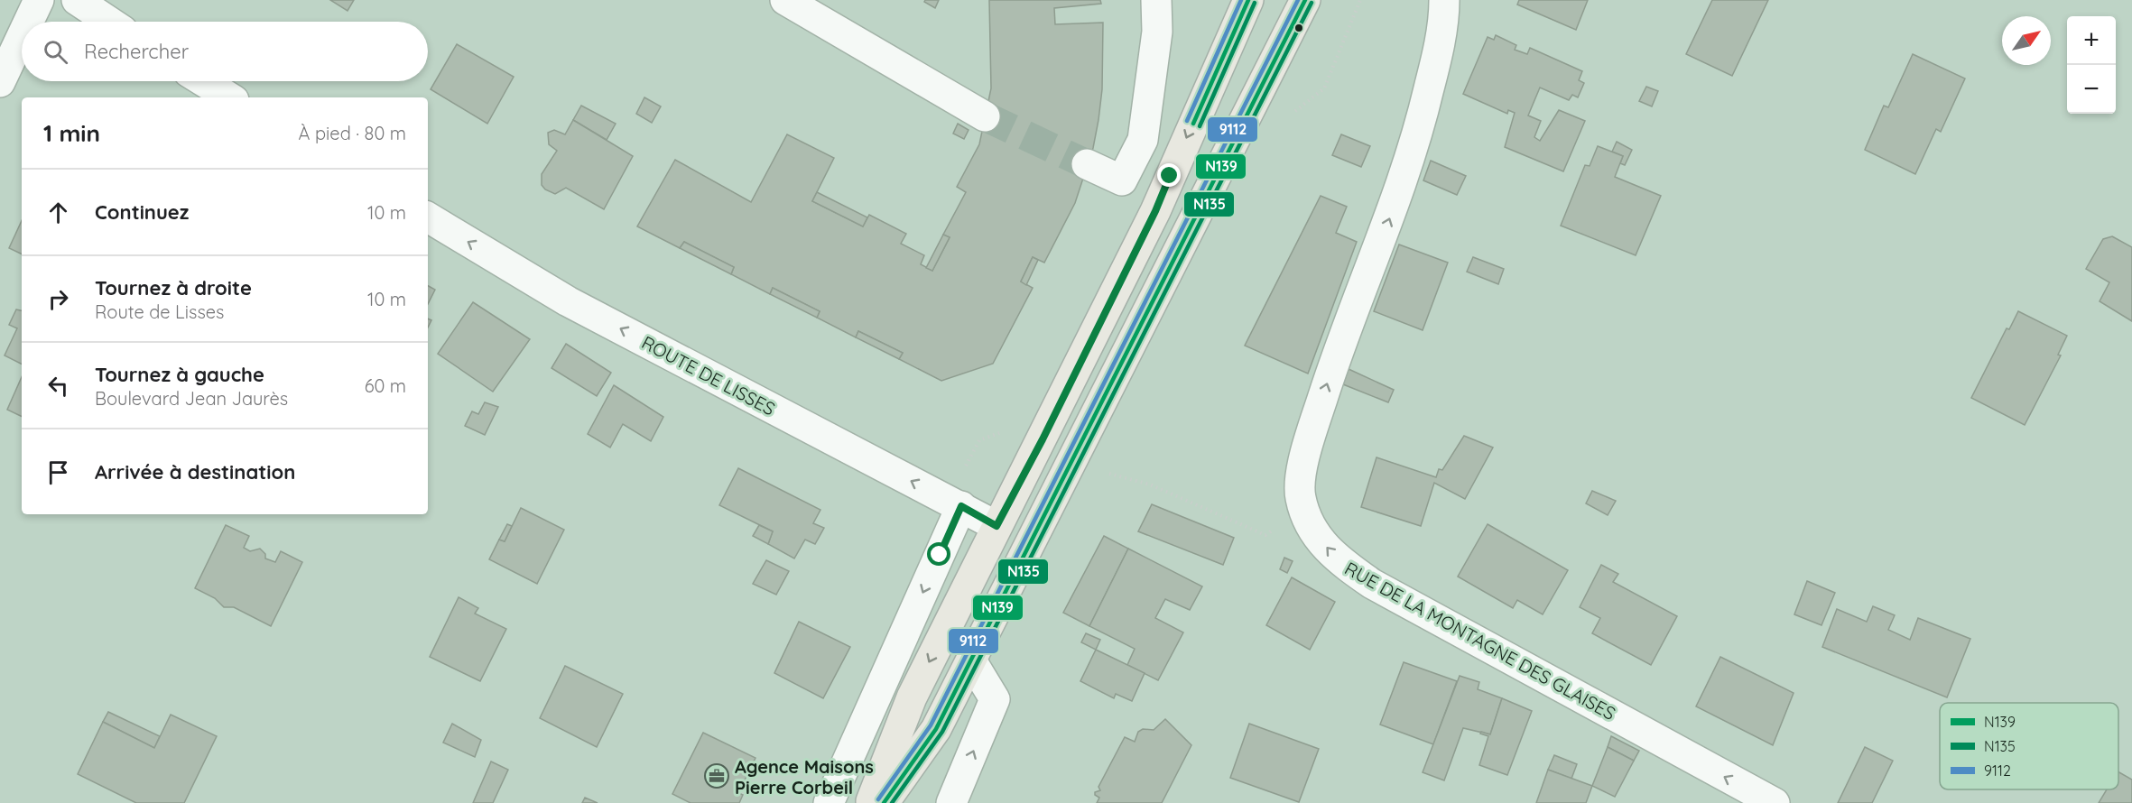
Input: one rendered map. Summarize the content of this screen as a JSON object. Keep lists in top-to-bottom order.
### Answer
{
  "streets": {
    "street": ["ROUTE DE LISSES", "RUE DE LA MONTAGNE DES GLAISES"]
  },
  "one_way": ["ROUTE DE LISSES"],
  "places": {
    "office": ["Agence Maisons Pierre Corbeil"]
  },
  "lines": ["transit line N139", "transit line 9112", "transit line N135"],
  "legend": ["N139", "N135", "9112"],
  "north": "top right",
  "page": {
    "map_buttons": ["+", "−"],
    "search": "Rechercher",
    "heading": ["1 min", "À pied · 80 m"],
    "list": [
      ["Continuez", "10 m"],
      ["Tournez à droite", "Route de Lisses", "10 m"],
      ["Tournez à gauche", "Boulevard Jean Jaurès", "60 m"],
      "Arrivée à destination"
    ]
  }
}
